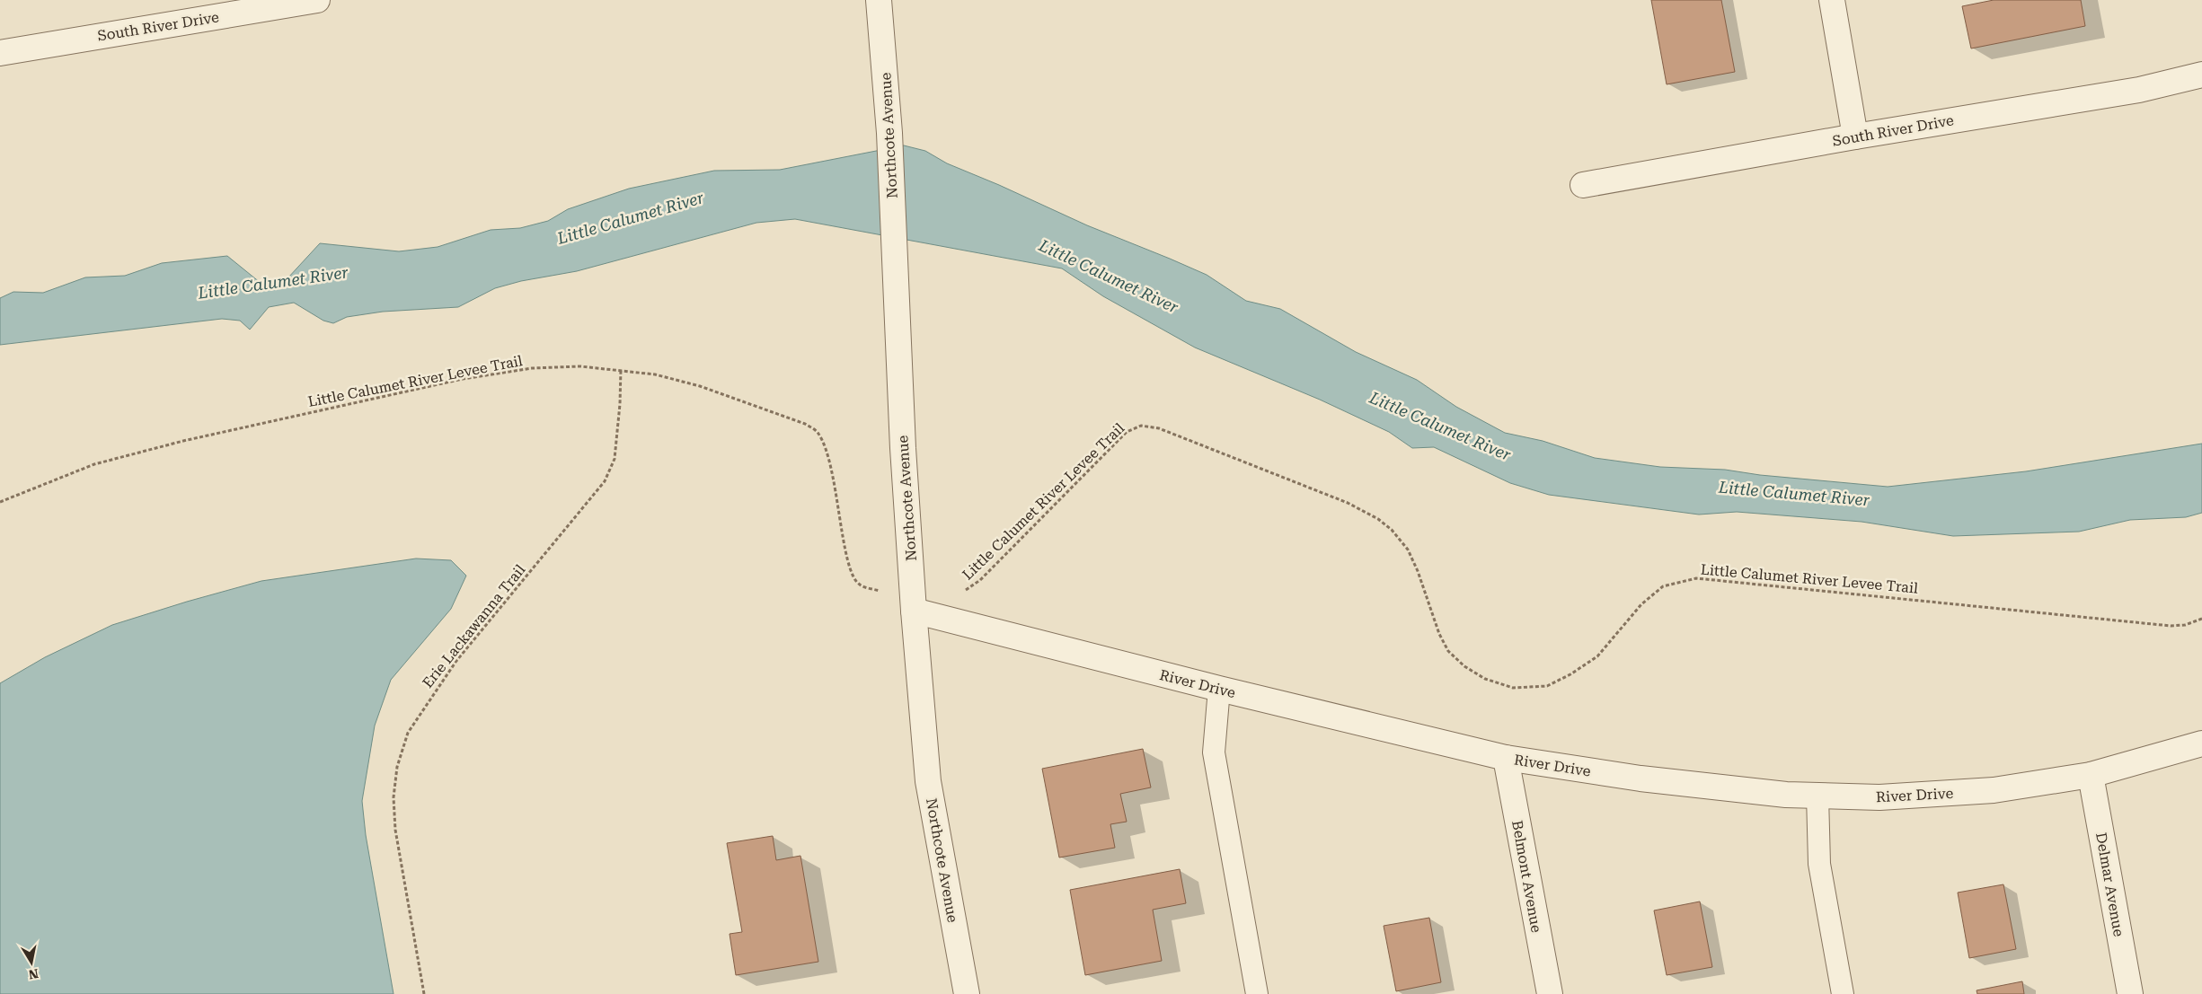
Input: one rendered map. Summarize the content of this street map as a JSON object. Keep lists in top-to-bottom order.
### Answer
{
  "streets": {
    "street": [
      "South River Drive",
      "Northcote Avenue",
      "River Drive",
      "Belmont Avenue",
      "Delmar Avenue"
    ],
    "path": ["Little Calumet River Levee Trail", "Erie Lackawanna Trail"]
  },
  "crossings": [
    ["Northcote Avenue", "River Drive"],
    ["Little Calumet River Levee Trail", "Erie Lackawanna Trail"],
    ["River Drive", "Belmont Avenue"],
    ["River Drive", "Delmar Avenue"]
  ],
  "water": ["Little Calumet River"],
  "north": "bottom"
}
